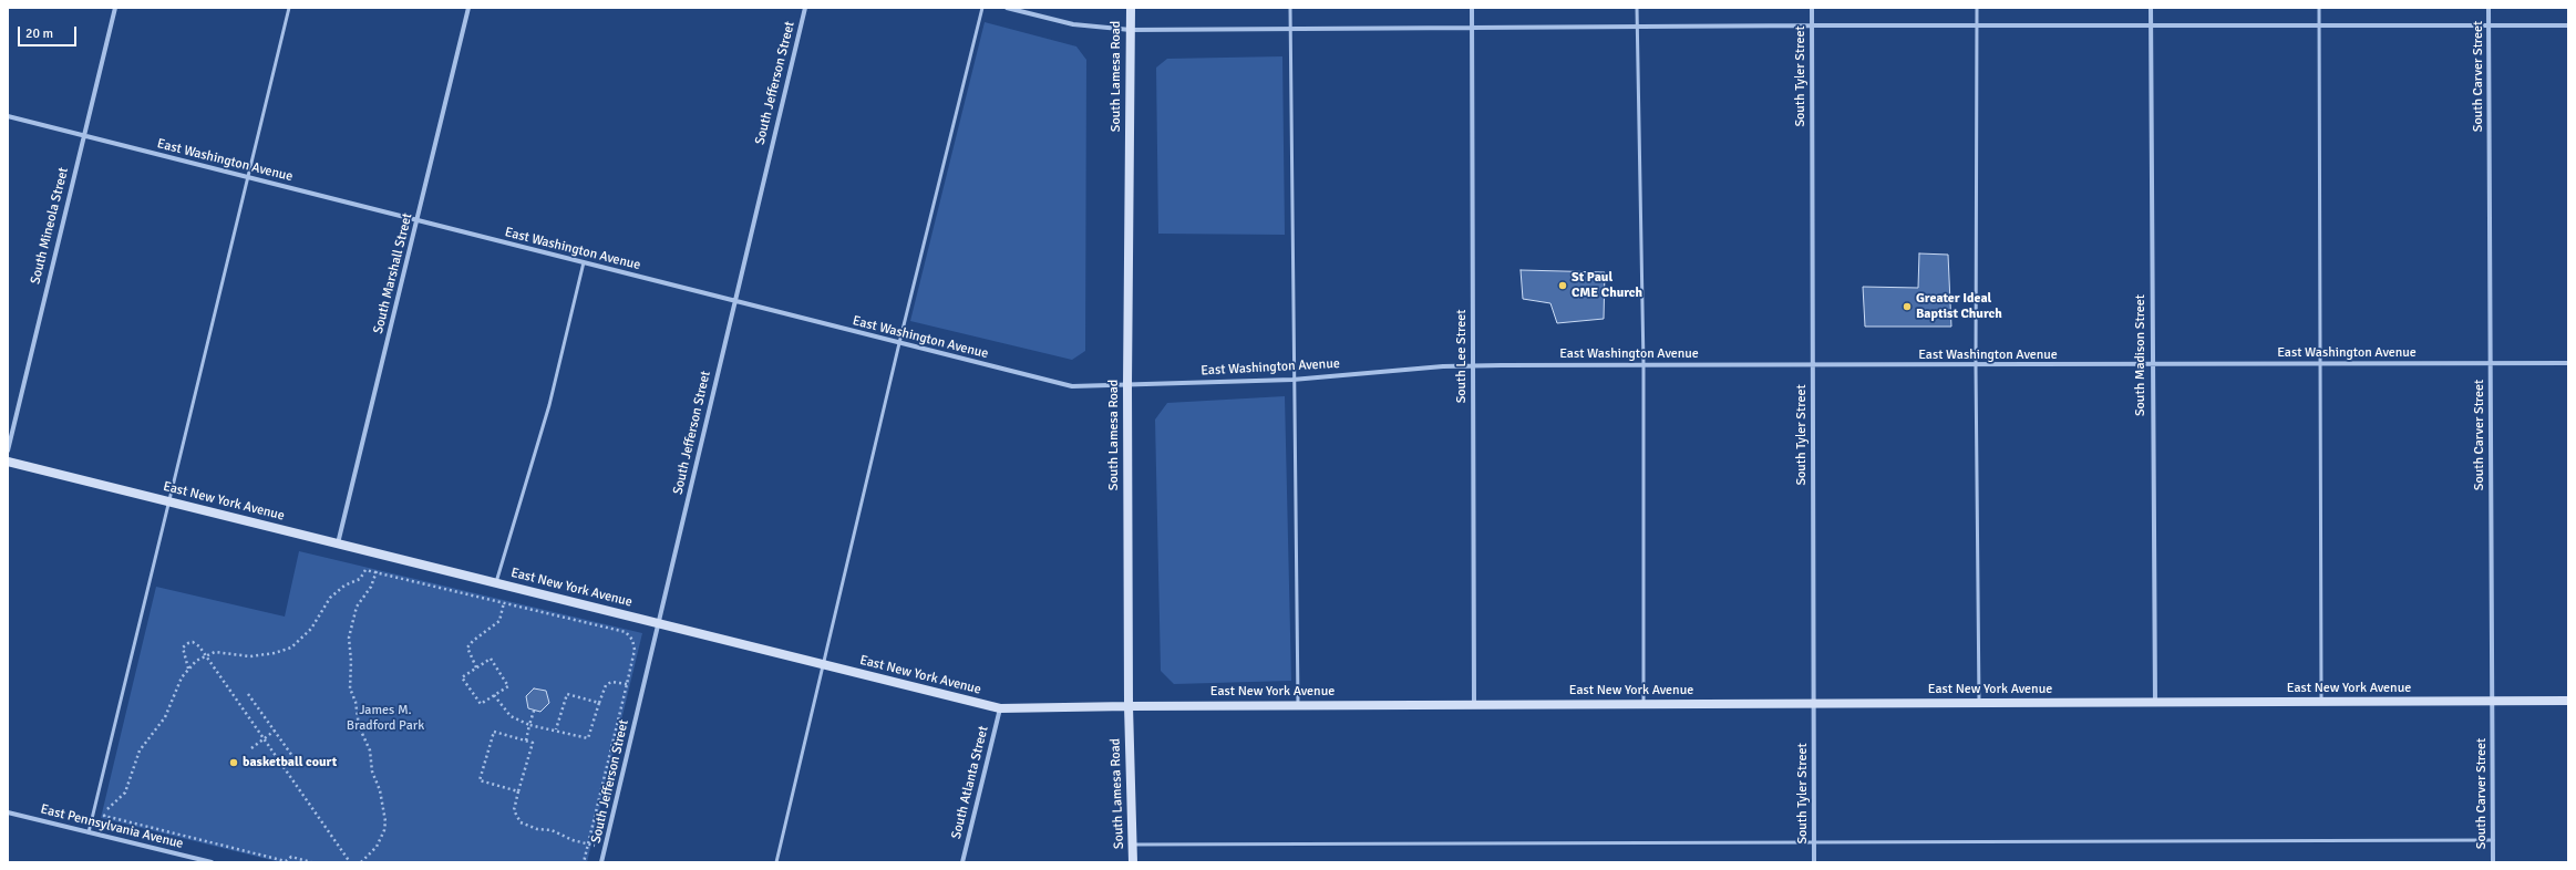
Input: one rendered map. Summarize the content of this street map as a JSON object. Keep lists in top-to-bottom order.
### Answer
{
  "streets": {
    "street": [
      "South Lamesa Road",
      "South Tyler Street",
      "South Carver Street",
      "South Jefferson Street",
      "East Washington Avenue",
      "South Mineola Street",
      "South Marshall Street",
      "South Madison Street",
      "South Lee Street",
      "East New York Avenue",
      "South Atlanta Street",
      "East Pennsylvania Avenue"
    ]
  },
  "crossings": [
    ["South Lamesa Road", "East Washington Avenue"],
    ["South Lamesa Road", "East New York Avenue"],
    ["South Tyler Street", "East Washington Avenue"],
    ["South Tyler Street", "East New York Avenue"],
    ["South Carver Street", "East Washington Avenue"],
    ["South Carver Street", "East New York Avenue"],
    ["South Jefferson Street", "East Washington Avenue"],
    ["South Jefferson Street", "East New York Avenue"],
    ["East Washington Avenue", "South Mineola Street"],
    ["East Washington Avenue", "South Marshall Street"],
    ["East Washington Avenue", "South Madison Street"],
    ["East Washington Avenue", "South Lee Street"],
    ["South Marshall Street", "East New York Avenue"],
    ["South Madison Street", "East New York Avenue"],
    ["South Lee Street", "East New York Avenue"],
    ["East New York Avenue", "South Atlanta Street"]
  ],
  "parks": ["James M. Bradford Park"],
  "places": ["St Paul CME Church", "Greater Ideal Baptist Church", "basketball court"],
  "scale_bar": "20 m"
}
